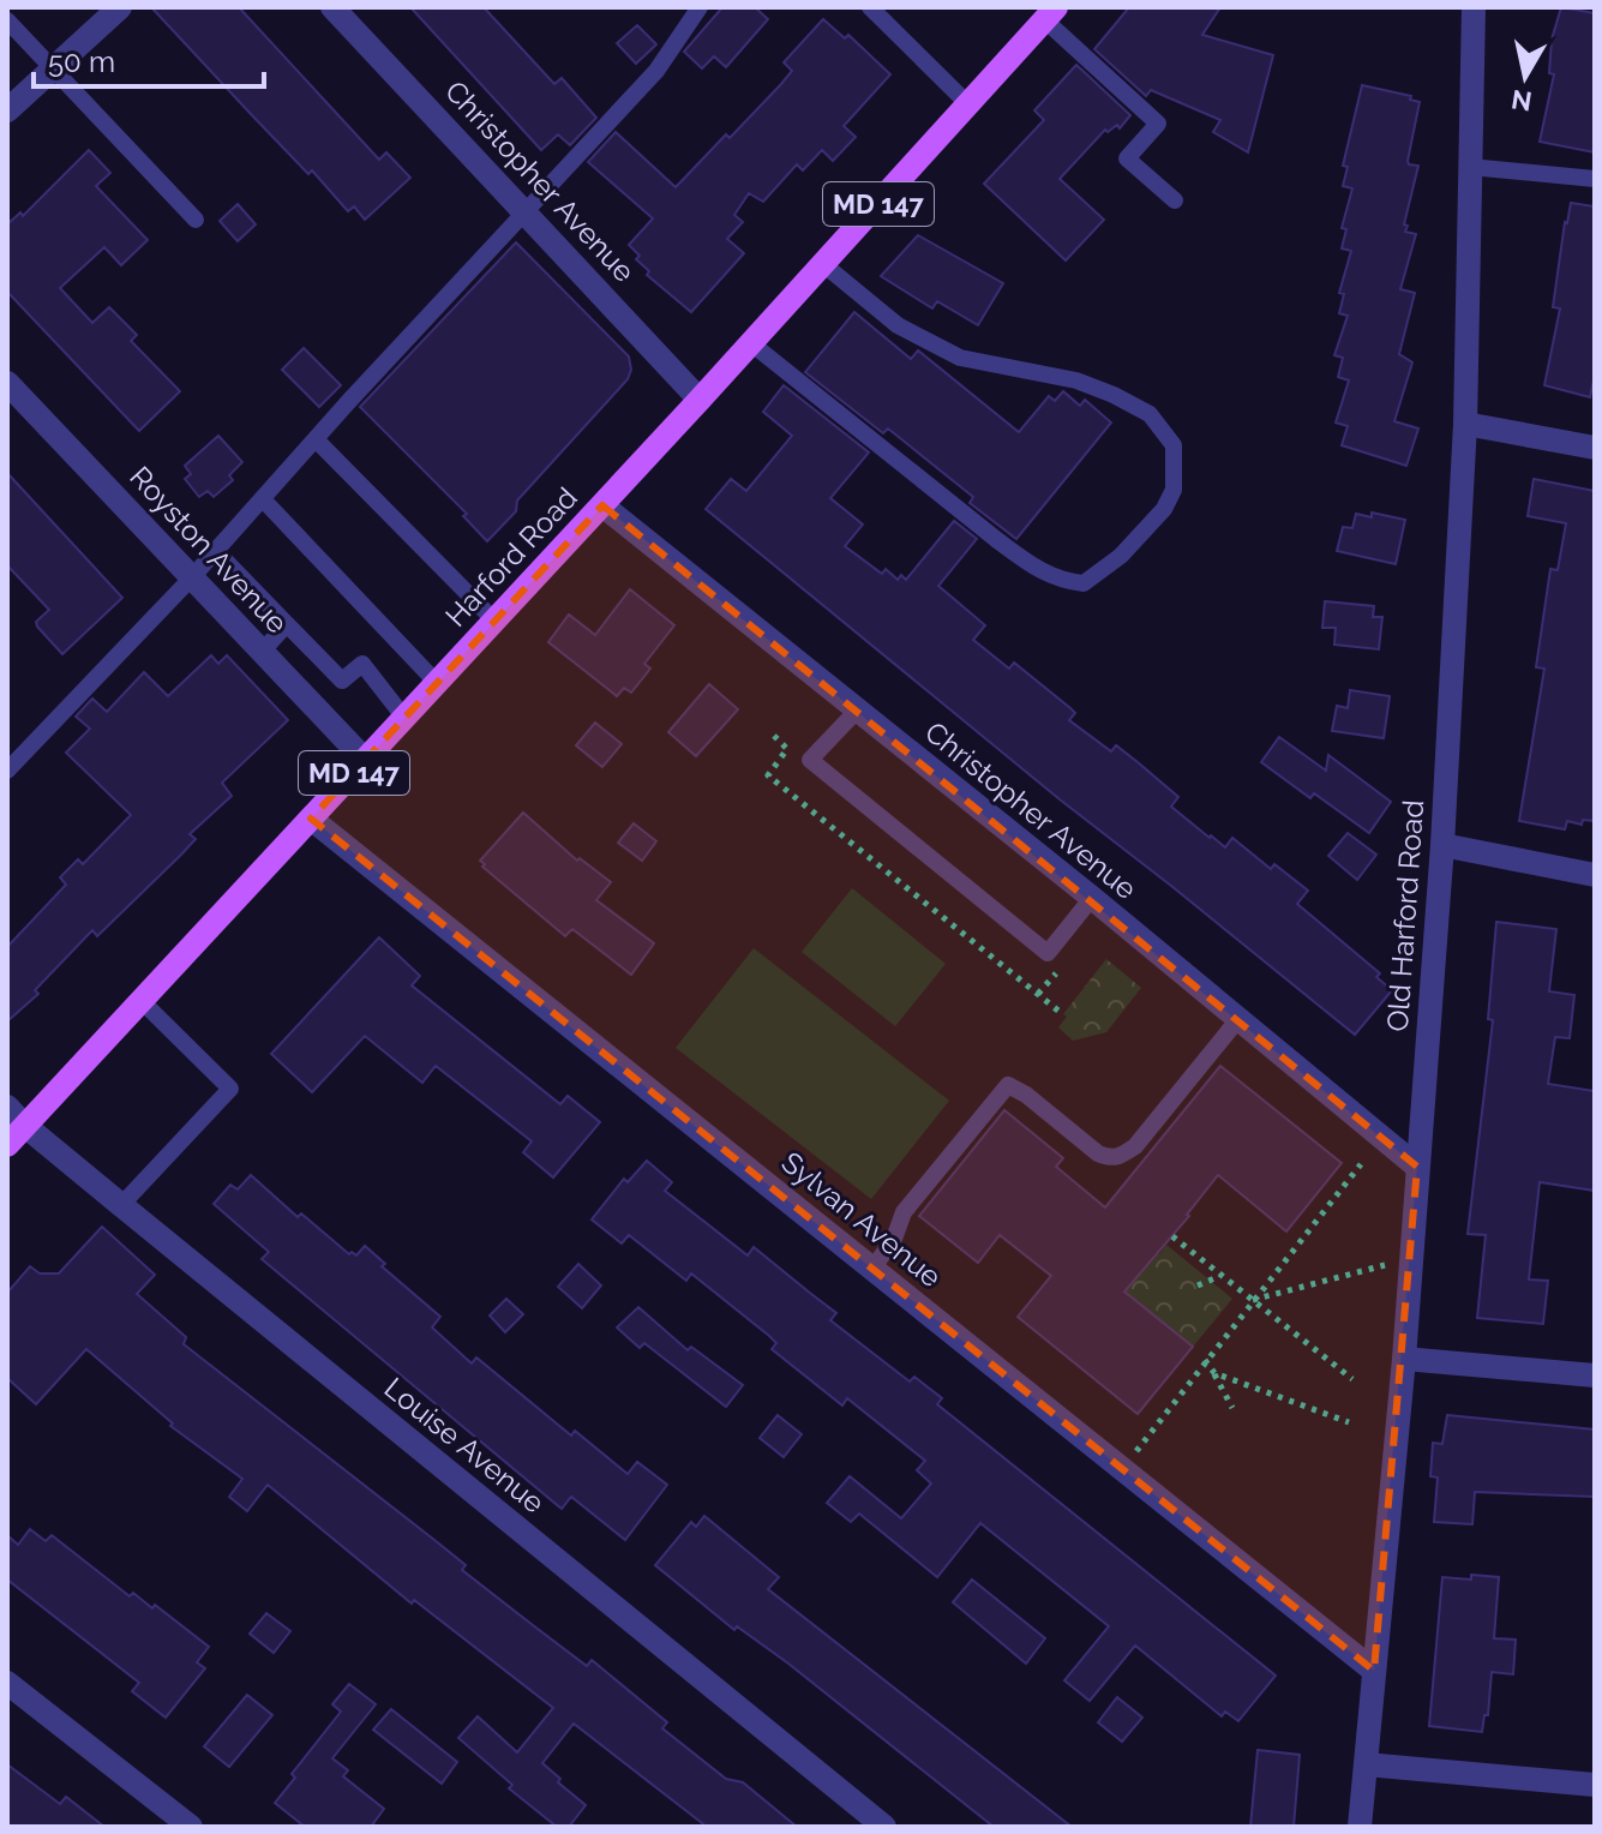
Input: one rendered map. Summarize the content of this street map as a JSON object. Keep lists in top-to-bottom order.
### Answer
{
  "streets": {
    "main road": ["MD 147", "Harford Road"],
    "street": [
      "Christopher Avenue",
      "Royston Avenue",
      "Old Harford Road",
      "Sylvan Avenue",
      "Louise Avenue"
    ]
  },
  "crossings": [
    ["Christopher Avenue", "Harford Road"],
    ["Christopher Avenue", "Old Harford Road"],
    ["Royston Avenue", "Harford Road"],
    ["Harford Road", "Sylvan Avenue"],
    ["Harford Road", "Louise Avenue"],
    ["Old Harford Road", "Sylvan Avenue"]
  ],
  "scale_bar": "50 m",
  "north": "bottom"
}
